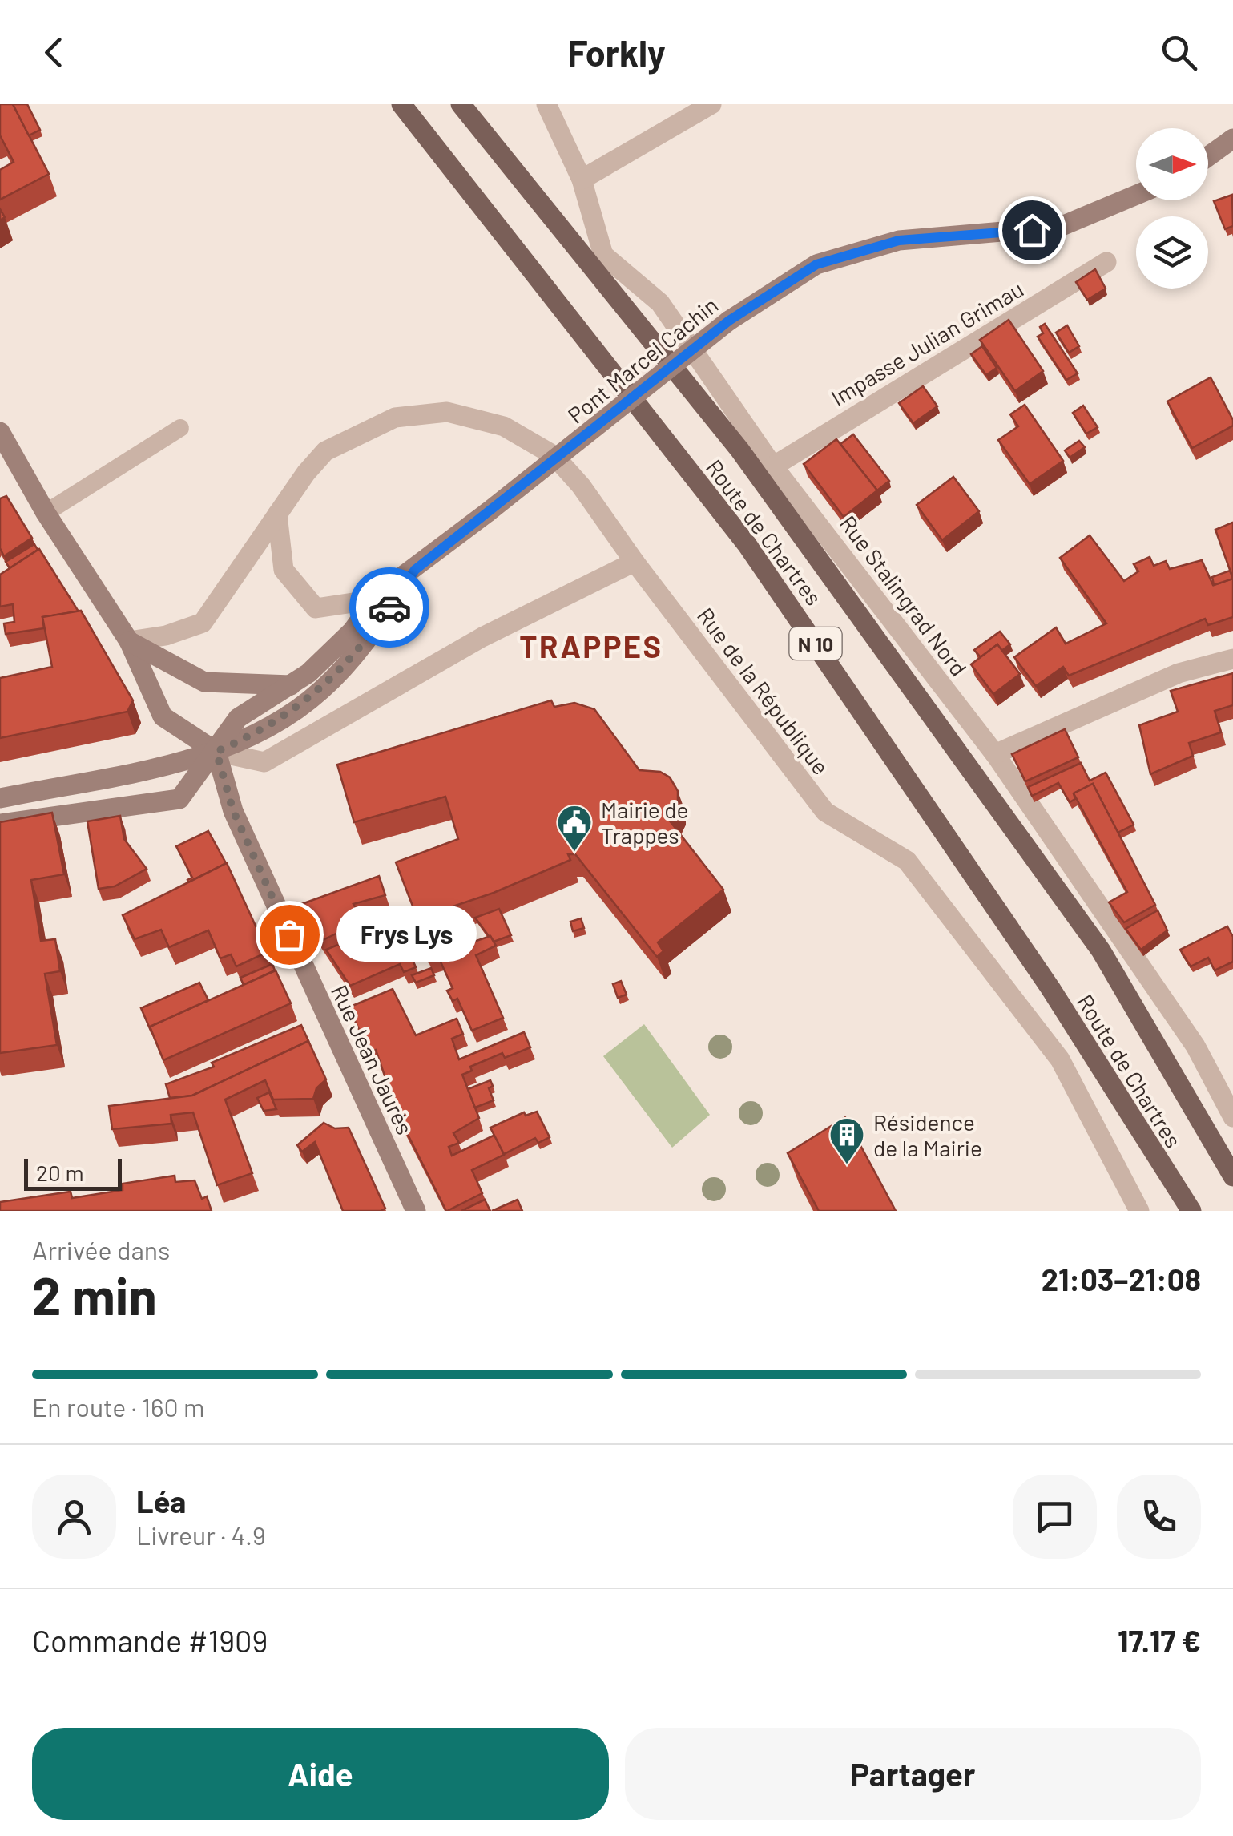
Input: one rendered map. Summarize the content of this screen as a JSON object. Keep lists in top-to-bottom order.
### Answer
{
  "streets": {
    "main road": [
      "Pont Marcel Cachin",
      "Route de Chartres",
      "N 10",
      "Rue Jean Jaurès"
    ],
    "street": ["Impasse Julian Grimau", "Rue Stalingrad Nord", "Rue de la République"]
  },
  "crossings": [
    ["Impasse Julian Grimau", "Rue Stalingrad Nord"],
    ["Pont Marcel Cachin", "Rue Jean Jaurès"]
  ],
  "districts": ["TRAPPES"],
  "places": {
    "public building": ["Mairie de Trappes"],
    "other": ["Frys Lys"],
    "building": ["Résidence de la Mairie"]
  },
  "scale_bar": "20 m",
  "north": "right",
  "page": {
    "header": "Forkly",
    "bubble": "Frys Lys",
    "scale": "20 m",
    "heading": ["2 min", "Arrivée dans", "21:03–21:08"],
    "panel": [
      "Léa",
      "Livreur · 4.9",
      "Commande #1909",
      "17.17 €"
    ],
    "bar": "En route · 160 m",
    "buttons": ["Aide", "Partager"]
  }
}
